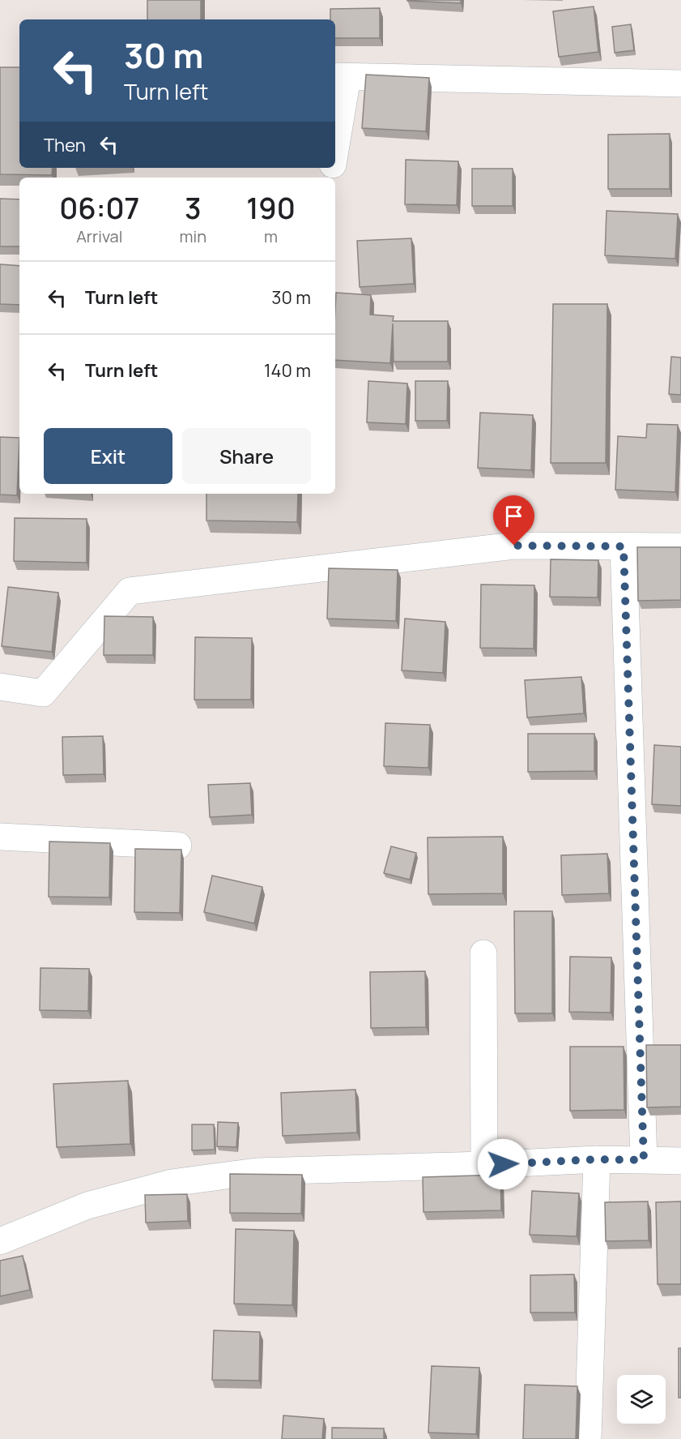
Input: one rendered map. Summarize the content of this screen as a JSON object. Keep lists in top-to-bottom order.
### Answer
{
  "page": {
    "turn": ["30 m", "Turn left"],
    "then": "Then",
    "eta": [
      "06:07",
      "Arrival",
      "3",
      "min",
      "190",
      "m"
    ],
    "list": [
      {
        "name": "Turn left",
        "value": "30 m"
      },
      {
        "name": "Turn left",
        "value": "140 m"
      }
    ],
    "buttons": ["Exit", "Share"]
  }
}
